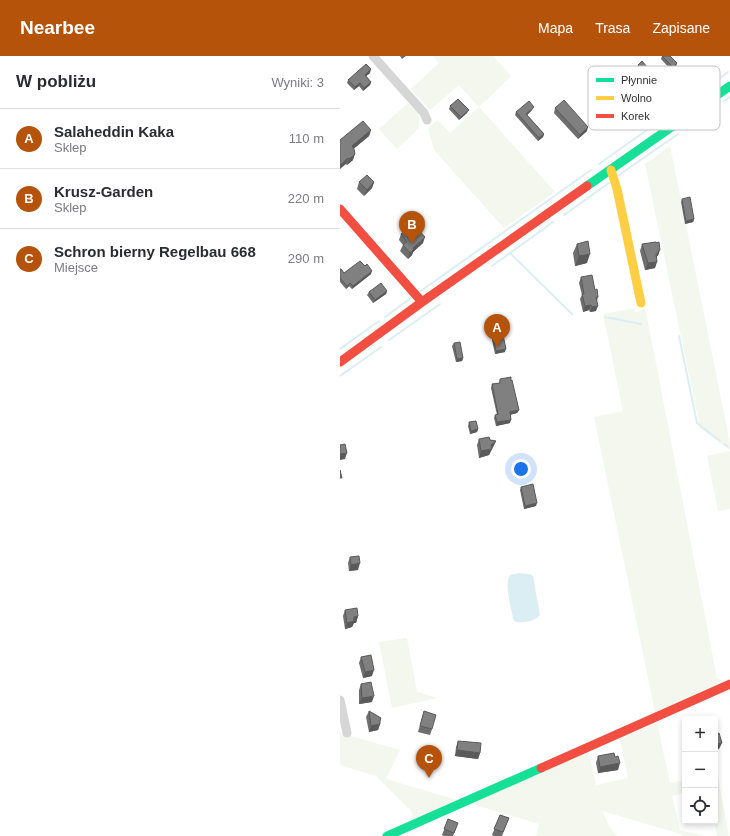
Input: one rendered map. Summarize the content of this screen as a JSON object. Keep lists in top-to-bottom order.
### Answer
{
  "legend": ["Płynnie", "Wolno", "Korek"],
  "page": {
    "header": "Nearbee",
    "nav": ["Mapa", "Trasa", "Zapisane"],
    "heading": ["W pobliżu", "Wyniki: 3"],
    "list": [
      {
        "mark": "A",
        "name": "Salaheddin Kaka",
        "note": "Sklep",
        "value": "110 m"
      },
      {
        "mark": "B",
        "name": "Krusz-Garden",
        "note": "Sklep",
        "value": "220 m"
      },
      {
        "mark": "C",
        "name": "Schron bierny Regelbau 668",
        "note": "Miejsce",
        "value": "290 m"
      }
    ],
    "pins": ["B", "A", "C"],
    "map_buttons": ["+", "−"]
  }
}
